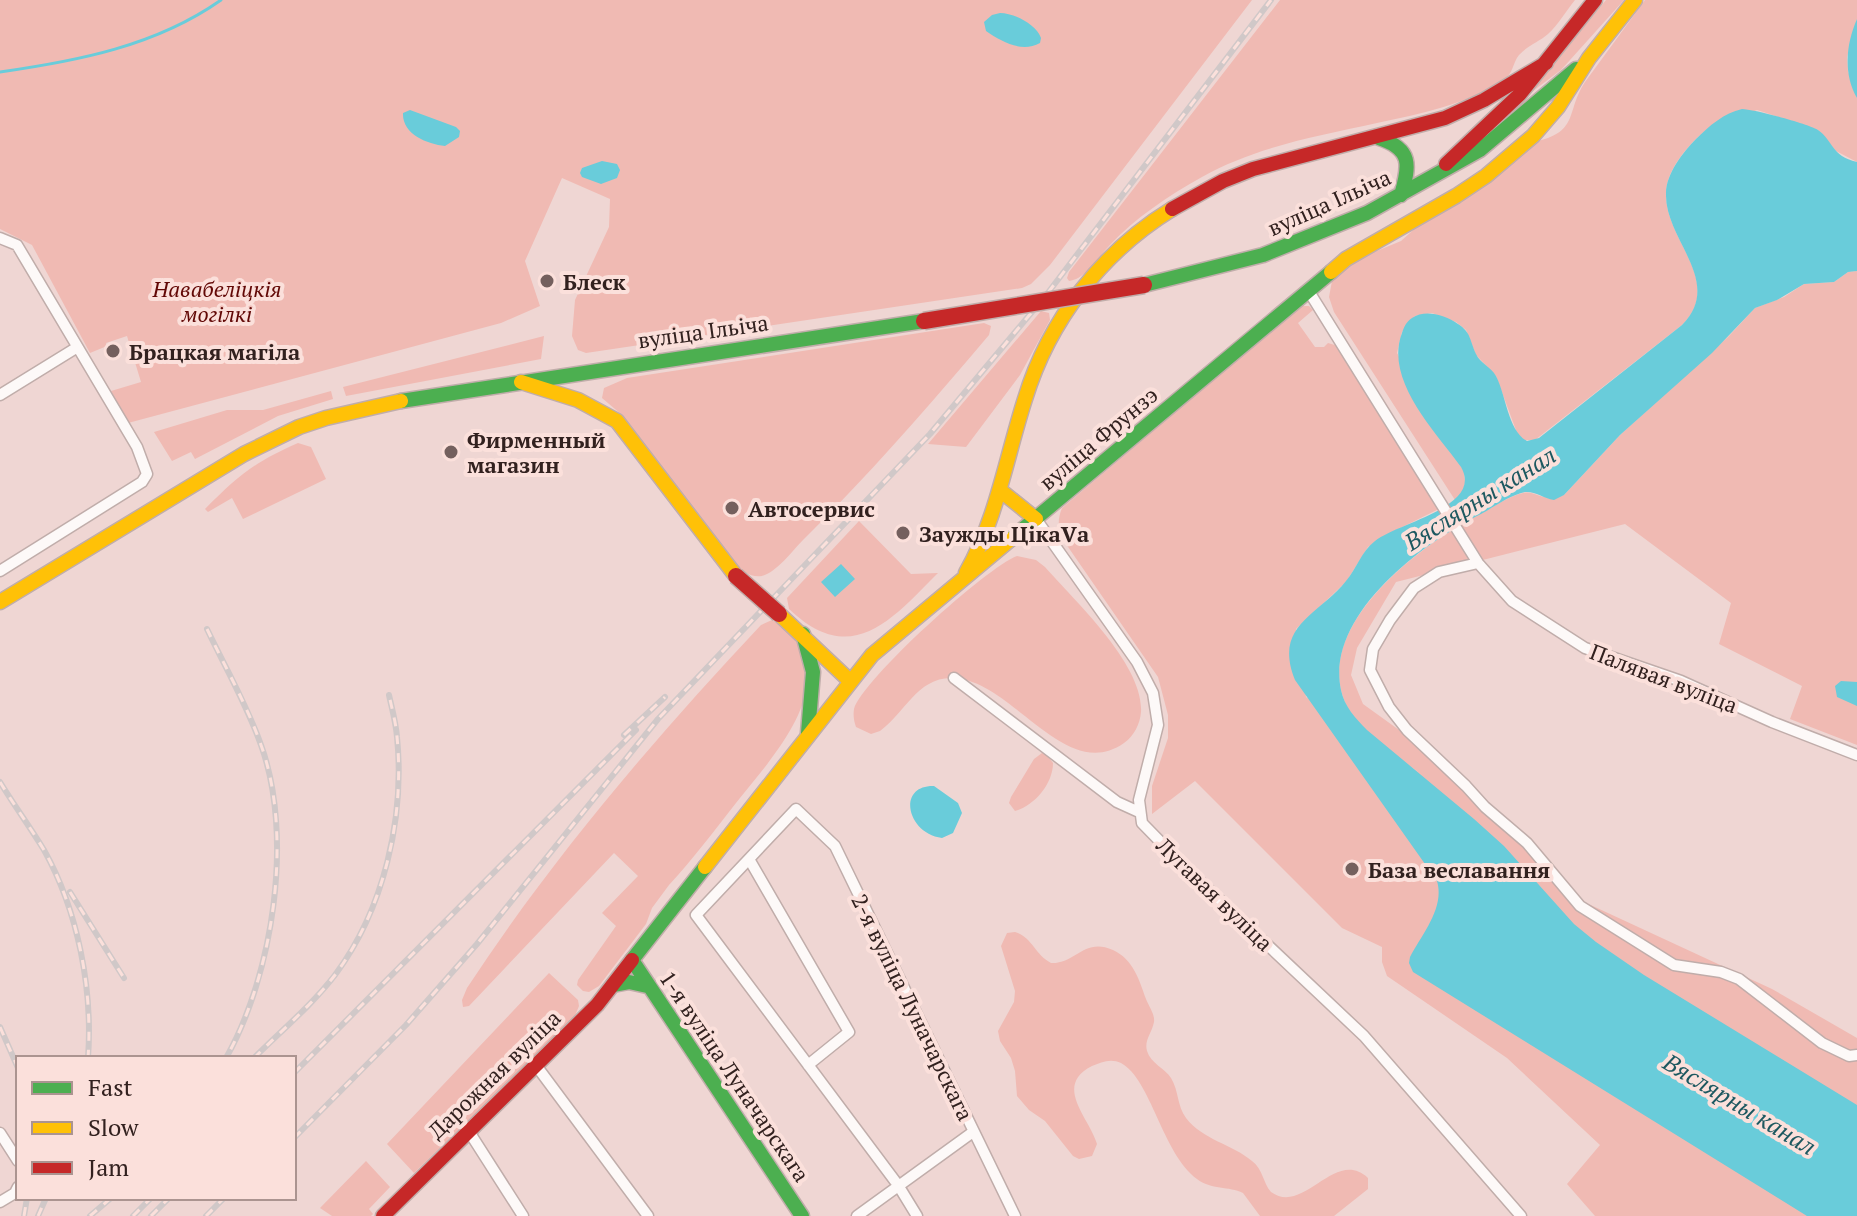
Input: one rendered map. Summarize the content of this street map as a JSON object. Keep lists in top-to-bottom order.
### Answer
{
  "streets": {
    "main road": [
      "вуліца Ільіча",
      "вуліца Фрунзэ",
      "Дарожная вуліца",
      "1-я вуліца Луначарскага"
    ],
    "street": ["Палявая вуліца", "Лугавая вуліца", "2-я вуліца Луначарскага"]
  },
  "crossings": [
    ["вуліца Ільіча", "вуліца Фрунзэ"],
    ["вуліца Фрунзэ", "Палявая вуліца"],
    ["вуліца Фрунзэ", "Дарожная вуліца"],
    ["вуліца Фрунзэ", "1-я вуліца Луначарскага"],
    ["Дарожная вуліца", "1-я вуліца Луначарскага"]
  ],
  "water": ["Вяслярны канал"],
  "parks": ["Навабеліцкія могілкі"],
  "places": [
    "Блеск",
    "Брацкая магіла",
    "Фирменный магазин",
    "Автосервис",
    "Заужды ЦікаVа",
    "База веславання"
  ],
  "legend": ["Fast", "Slow", "Jam"]
}
